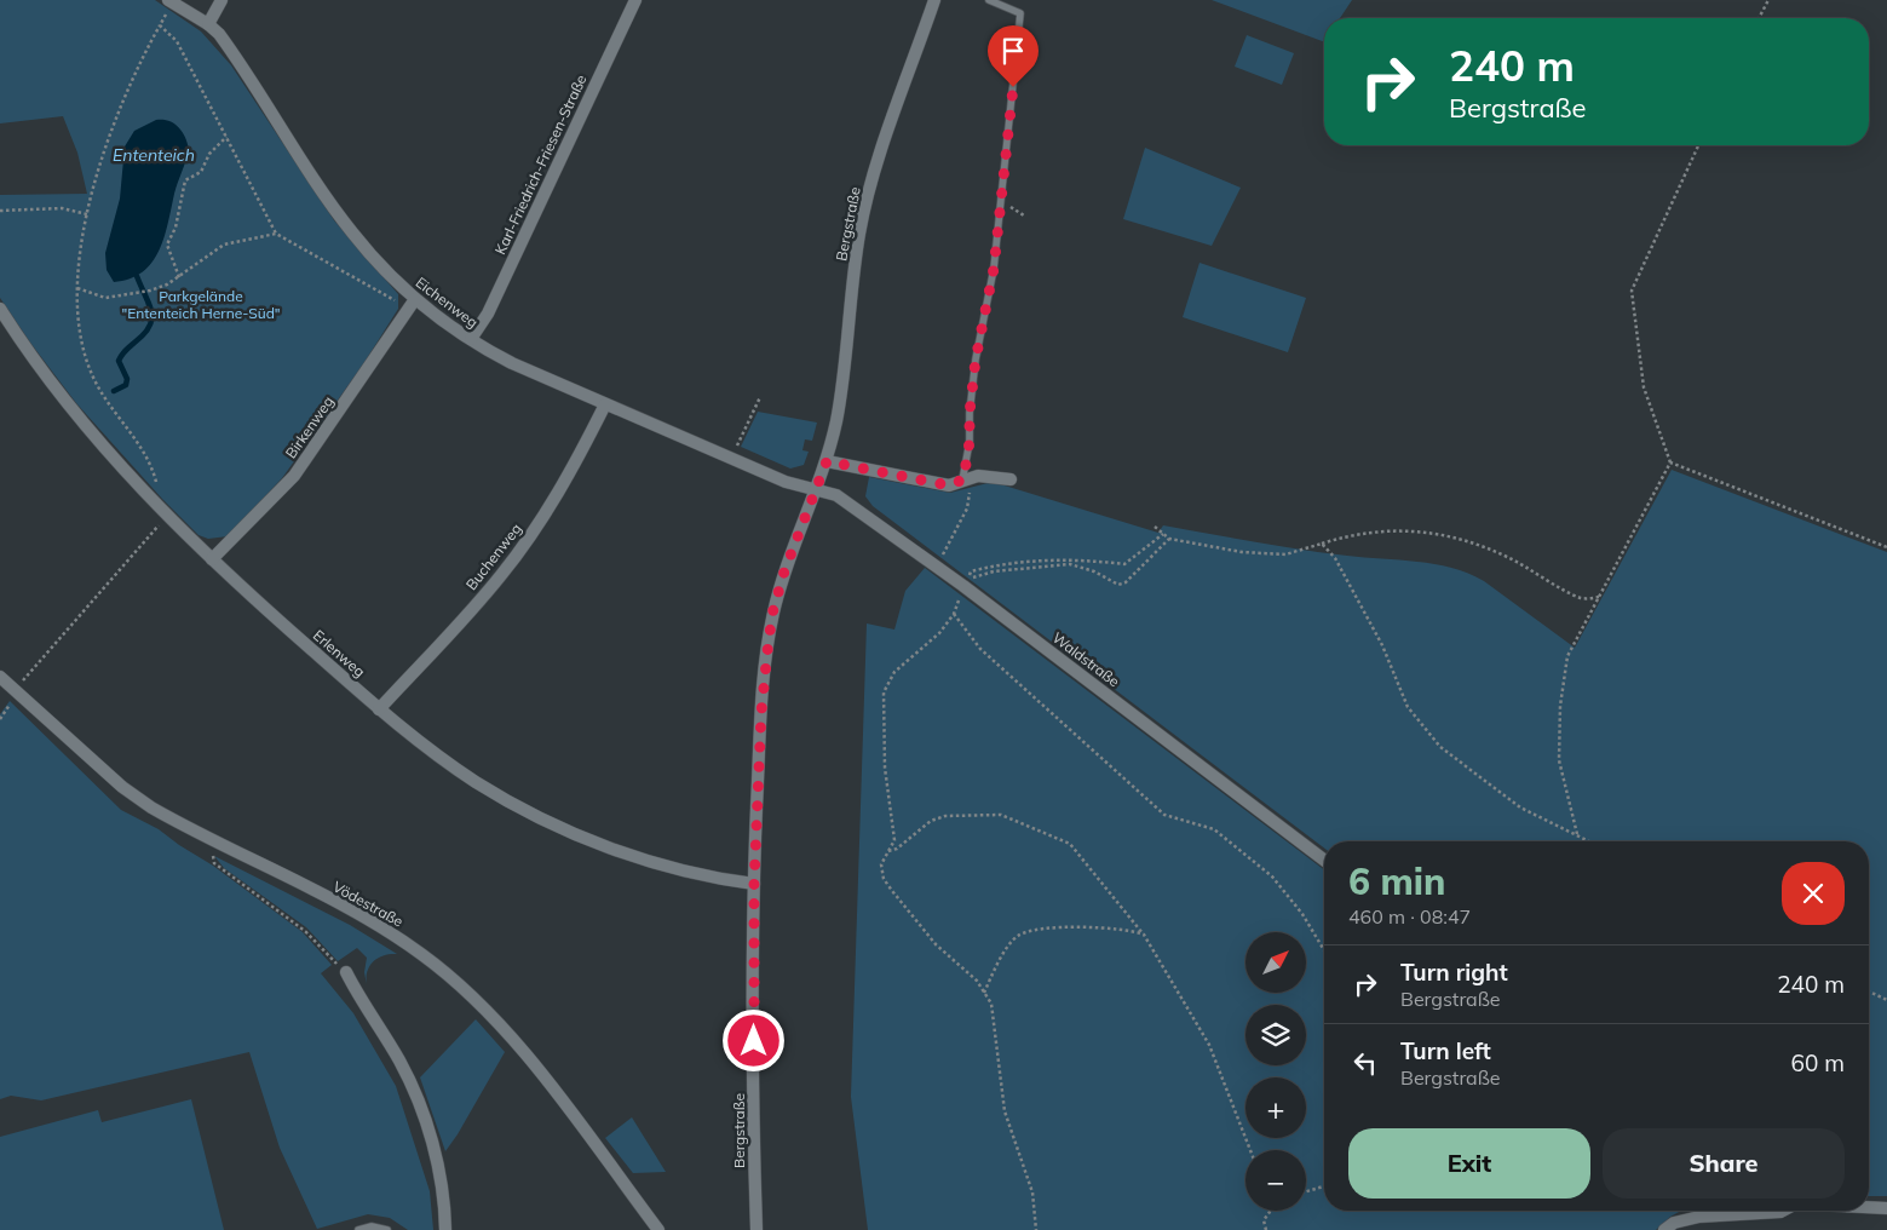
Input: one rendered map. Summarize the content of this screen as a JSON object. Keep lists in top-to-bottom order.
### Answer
{
  "streets": {
    "street": [
      "Karl-Friedrich-Friesen-Straße",
      "Bergstraße",
      "Eichenweg",
      "Birkenweg",
      "Buchenweg",
      "Erlenweg",
      "Waldstraße",
      "Vödestraße"
    ]
  },
  "crossings": [
    ["Karl-Friedrich-Friesen-Straße", "Eichenweg"],
    ["Bergstraße", "Eichenweg"],
    ["Bergstraße", "Erlenweg"],
    ["Bergstraße", "Waldstraße"],
    ["Eichenweg", "Birkenweg"],
    ["Eichenweg", "Buchenweg"],
    ["Eichenweg", "Waldstraße"],
    ["Birkenweg", "Erlenweg"],
    ["Buchenweg", "Erlenweg"]
  ],
  "water": ["Ententeich"],
  "parks": ["Parkgelände \"Ententeich Herne-Süd\""],
  "north": "top right",
  "page": {
    "turn": ["240 m", "Bergstraße"],
    "heading": ["6 min", "460 m · 08:47"],
    "map_buttons": ["+", "−"],
    "list": [
      {
        "name": "Turn right",
        "note": "Bergstraße",
        "value": "240 m"
      },
      {
        "name": "Turn left",
        "note": "Bergstraße",
        "value": "60 m"
      }
    ],
    "buttons": ["Exit", "Share"]
  }
}
